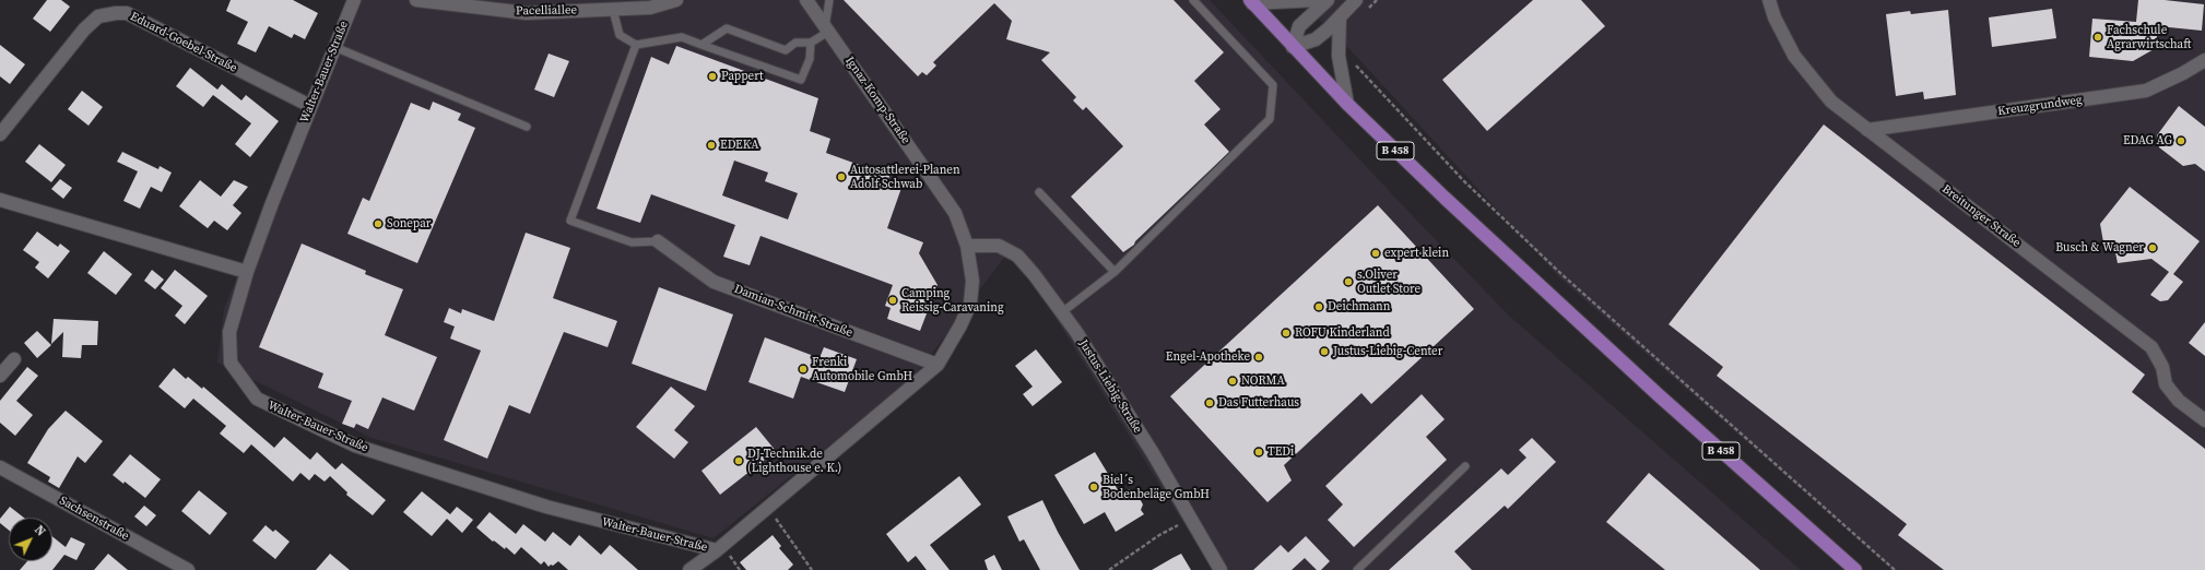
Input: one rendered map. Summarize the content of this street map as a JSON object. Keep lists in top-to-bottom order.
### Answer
{
  "streets": {
    "main road": ["B 458"],
    "street": [
      "Pacelliallee",
      "Eduard-Goebel-Straße",
      "Walter-Bauer-Straße",
      "Ignaz-Komp-Straße",
      "Kreuzgrundweg",
      "Breitunger Straße",
      "Damian-Schmitt-Straße",
      "Justus-Liebig-Straße",
      "Sachsenstraße"
    ]
  },
  "crossings": [
    ["Eduard-Goebel-Straße", "Walter-Bauer-Straße"],
    ["Walter-Bauer-Straße", "Ignaz-Komp-Straße"],
    ["Ignaz-Komp-Straße", "Damian-Schmitt-Straße"],
    ["Ignaz-Komp-Straße", "Justus-Liebig-Straße"],
    ["Kreuzgrundweg", "Breitunger Straße"]
  ],
  "places": [
    "Fachschule Agrarwirtschaft",
    "Pappert",
    "EDAG AG",
    "EDEKA",
    "Autosattlerei-Planen Adolf Schwab",
    "Sonepar",
    "Busch & Wagner",
    "expert klein",
    "s.Oliver Outlet Store",
    "Camping Reissig-Caravaning",
    "Deichmann",
    "ROFU Kinderland",
    "Justus-Liebig-Center",
    "Engel-Apotheke",
    "Frenki Automobile GmbH",
    "NORMA",
    "Das Futterhaus",
    "TEDi",
    "DJ-Technik.de (Lighthouse e. K.)",
    "Biel´s Bodenbeläge GmbH"
  ],
  "north": "top right"
}
